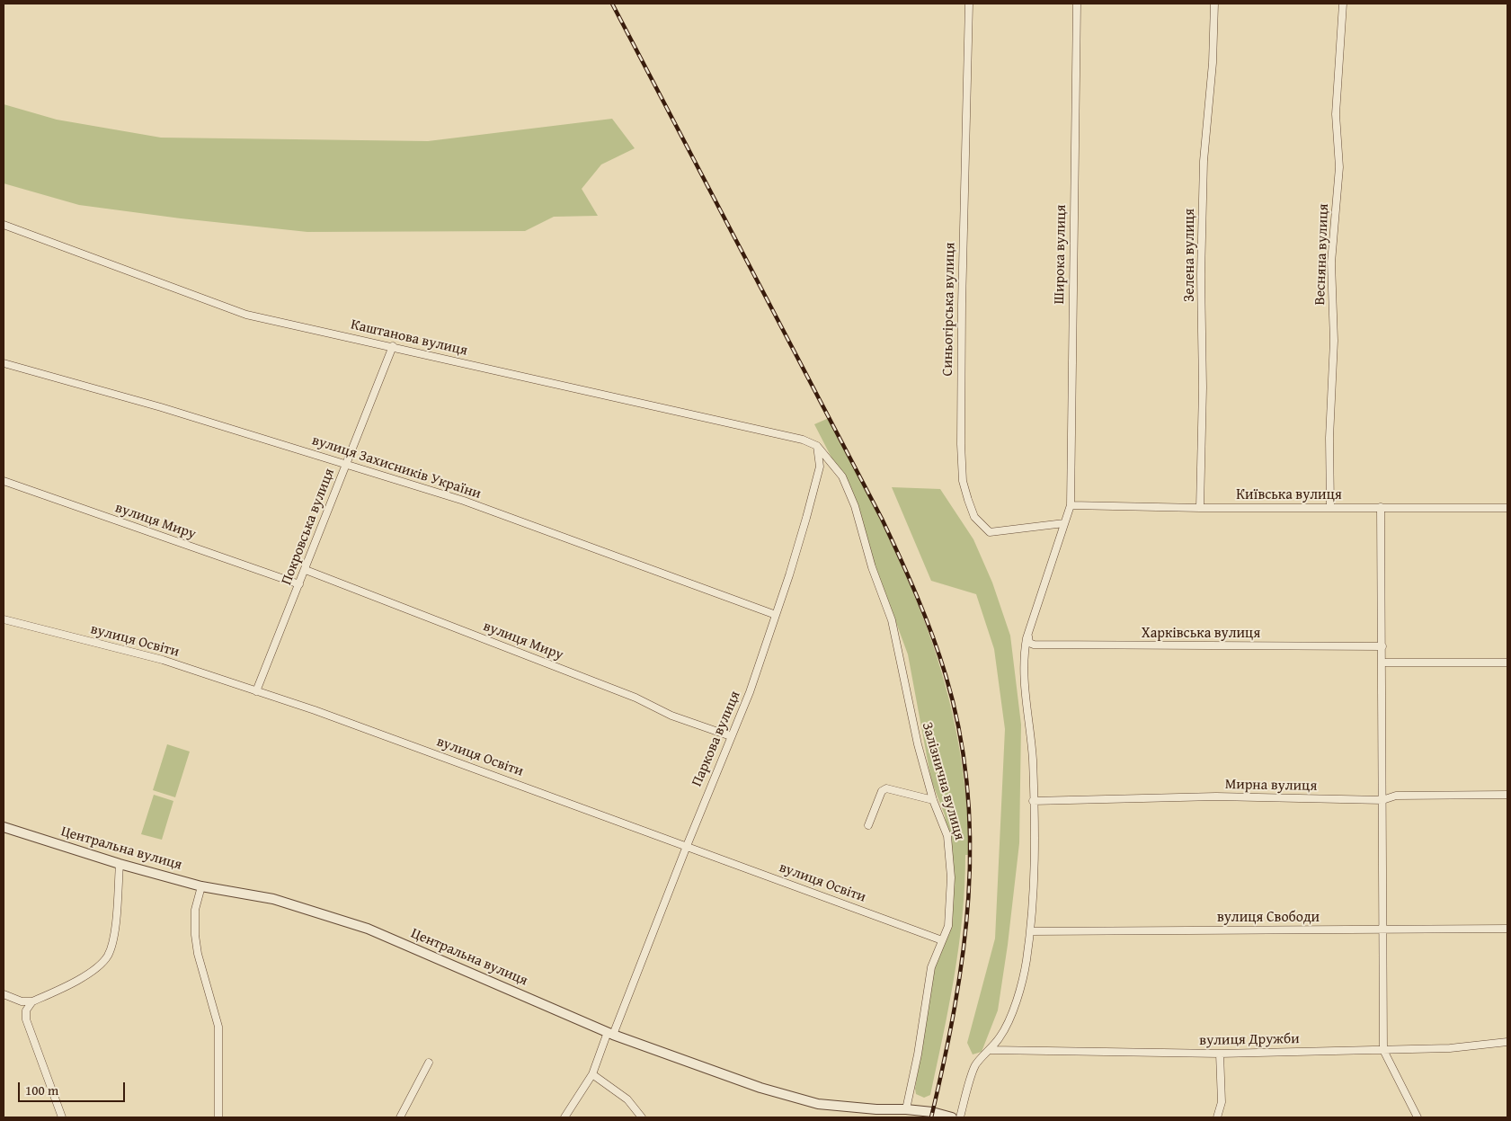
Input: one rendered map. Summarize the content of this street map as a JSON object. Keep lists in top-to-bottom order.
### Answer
{
  "streets": {
    "street": [
      "Широка вулиця",
      "Весняна вулиця",
      "Зелена вулиця",
      "Синьогірська вулиця",
      "Каштанова вулиця",
      "вулиця Захисників України",
      "Київська вулиця",
      "вулиця Миру",
      "Покровська вулиця",
      "Харківська вулиця",
      "вулиця Освіти",
      "Паркова вулиця",
      "Залізнична вулиця",
      "Мирна вулиця",
      "Центральна вулиця",
      "вулиця Свободи",
      "вулиця Дружби"
    ]
  },
  "crossings": [
    ["Широка вулиця", "Синьогірська вулиця"],
    ["Широка вулиця", "Київська вулиця"],
    ["Широка вулиця", "Харківська вулиця"],
    ["Широка вулиця", "Мирна вулиця"],
    ["Широка вулиця", "вулиця Свободи"],
    ["Широка вулиця", "вулиця Дружби"],
    ["Весняна вулиця", "Київська вулиця"],
    ["Зелена вулиця", "Київська вулиця"],
    ["Каштанова вулиця", "Покровська вулиця"],
    ["Каштанова вулиця", "Паркова вулиця"],
    ["Каштанова вулиця", "Залізнична вулиця"],
    ["вулиця Захисників України", "Покровська вулиця"],
    ["вулиця Захисників України", "Паркова вулиця"],
    ["вулиця Миру", "Покровська вулиця"],
    ["вулиця Миру", "Паркова вулиця"],
    ["Покровська вулиця", "вулиця Освіти"],
    ["вулиця Освіти", "Паркова вулиця"],
    ["вулиця Освіти", "Залізнична вулиця"],
    ["Паркова вулиця", "Залізнична вулиця"],
    ["Паркова вулиця", "Центральна вулиця"],
    ["Залізнична вулиця", "Центральна вулиця"]
  ],
  "scale_bar": "100 m"
}
